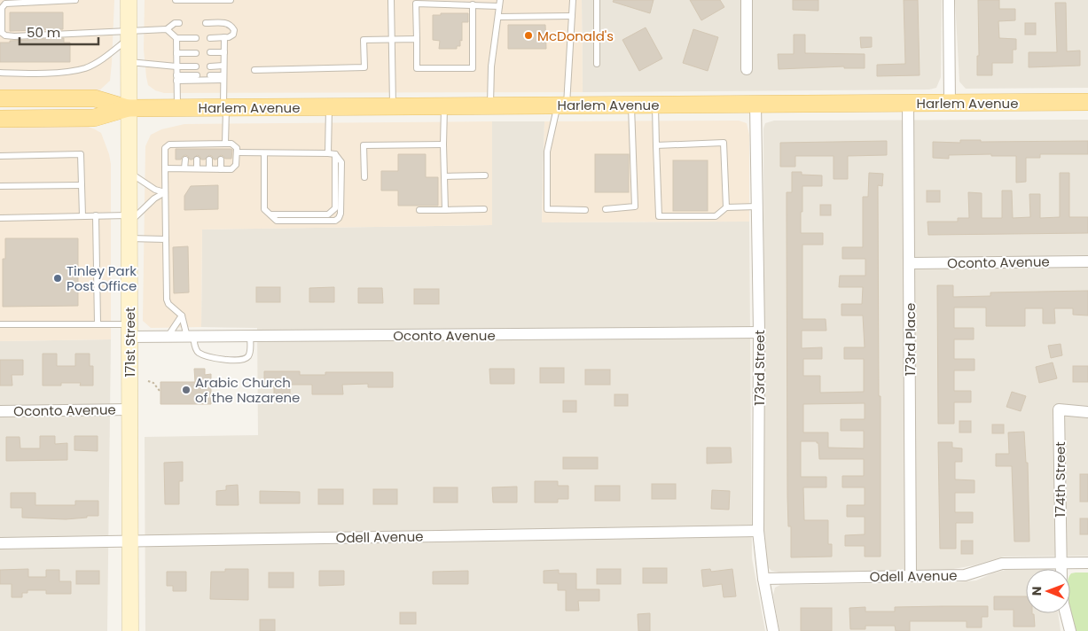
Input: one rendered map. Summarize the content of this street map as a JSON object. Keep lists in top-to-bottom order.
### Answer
{
  "streets": {
    "main road": ["Harlem Avenue"],
    "street": [
      "Oconto Avenue",
      "173rd Place",
      "171st Street",
      "173rd Street",
      "174th Street",
      "Odell Avenue"
    ]
  },
  "crossings": [
    ["Harlem Avenue", "173rd Place"],
    ["Harlem Avenue", "171st Street"],
    ["Harlem Avenue", "173rd Street"],
    ["Oconto Avenue", "173rd Place"],
    ["Oconto Avenue", "171st Street"],
    ["Oconto Avenue", "173rd Street"],
    ["173rd Place", "Odell Avenue"],
    ["171st Street", "Odell Avenue"],
    ["173rd Street", "Odell Avenue"],
    ["174th Street", "Odell Avenue"]
  ],
  "places": ["McDonald's", "Tinley Park Post Office", "Arabic Church of the Nazarene"],
  "scale_bar": "50 m",
  "north": "left"
}
